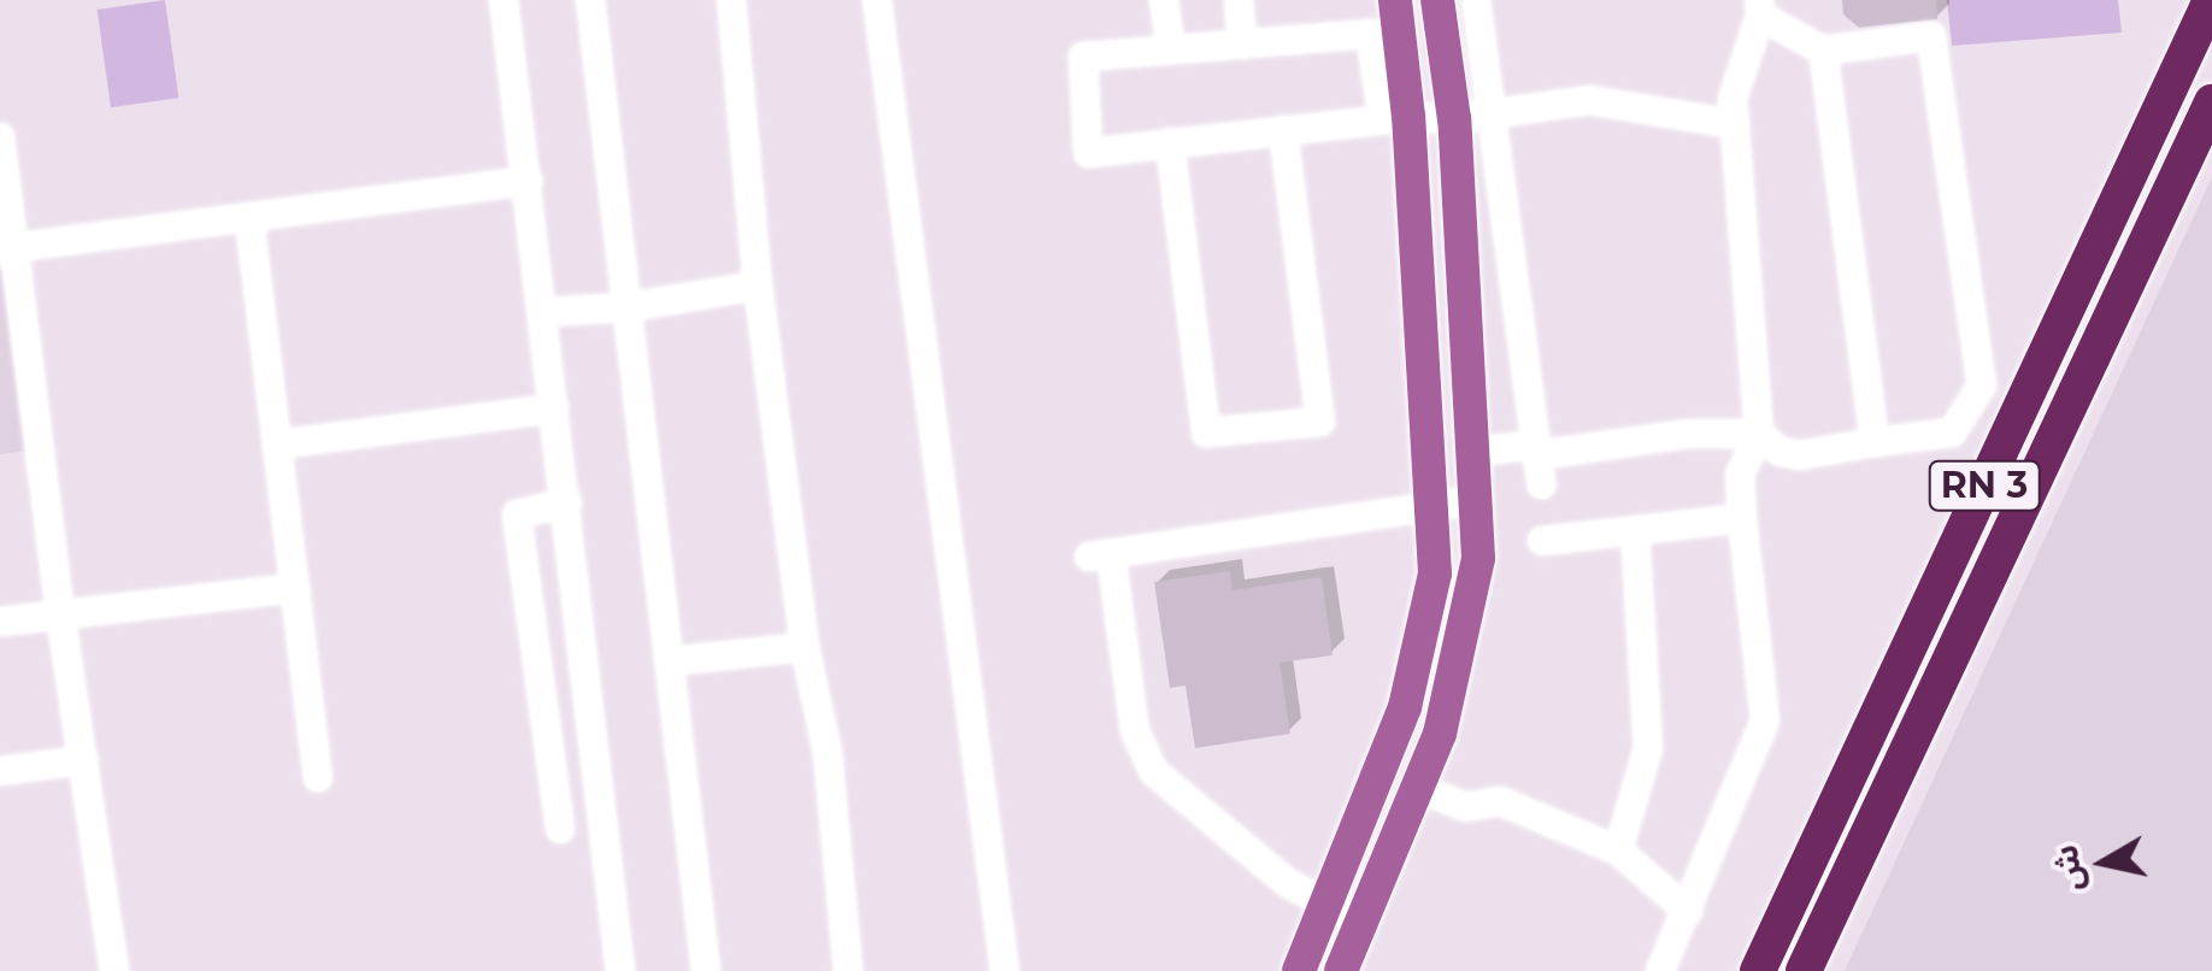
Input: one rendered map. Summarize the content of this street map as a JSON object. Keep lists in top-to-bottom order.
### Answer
{
  "streets": {
    "highway": ["RN 3"]
  },
  "north": "left"
}
